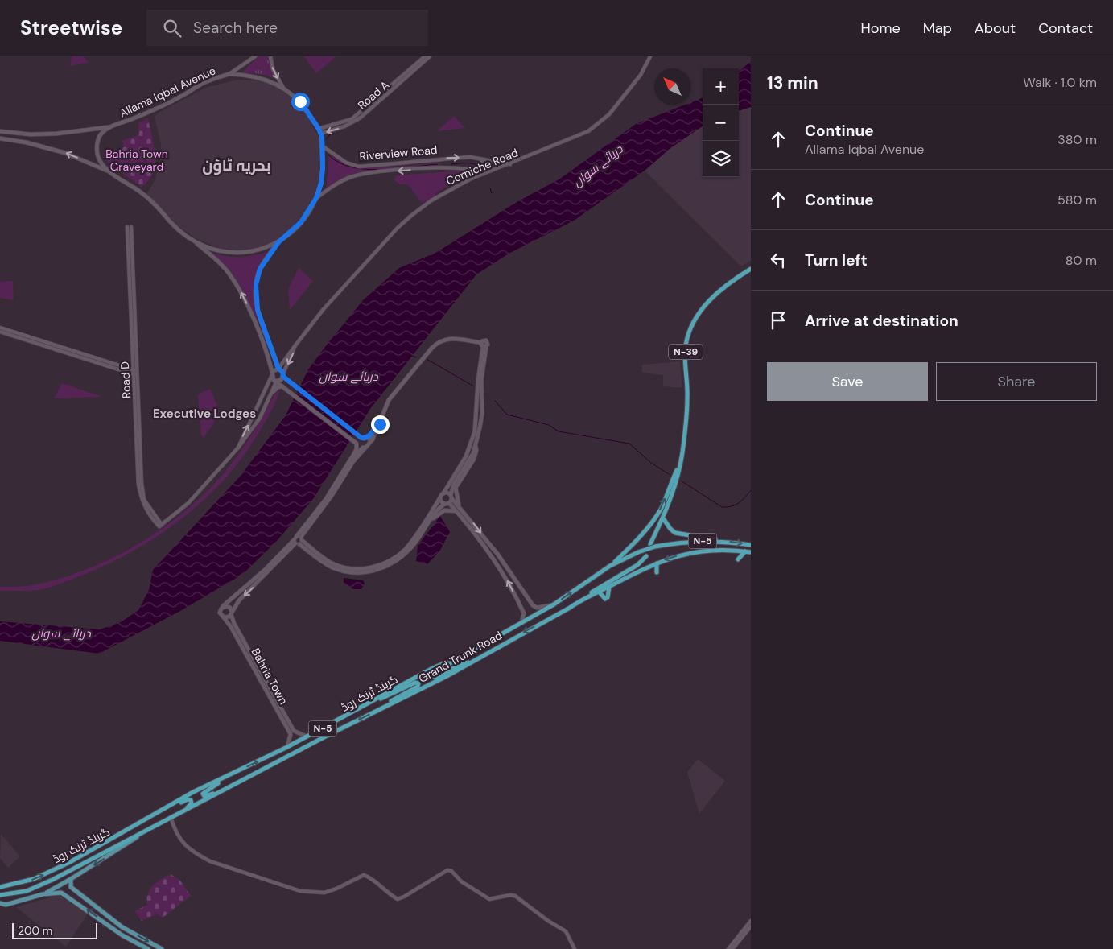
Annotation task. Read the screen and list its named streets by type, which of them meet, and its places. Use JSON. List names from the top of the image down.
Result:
{
  "streets": {
    "highway": [
      "N-39",
      "N-5",
      "Grand Trunk Road",
      "گرینڈ ٹرنک روڈ"
    ],
    "main road": ["Allama Iqbal Avenue", "Bahria Town"],
    "street": [
      "Road A",
      "Riverview Road",
      "Corniche Road",
      "Road D"
    ]
  },
  "crossings": [
    ["Allama Iqbal Avenue", "Road A"],
    ["Allama Iqbal Avenue", "Riverview Road"],
    ["Riverview Road", "Corniche Road"],
    ["N-39", "گرینڈ ٹرنک روڈ"],
    ["N-5", "گرینڈ ٹرنک روڈ"],
    ["Grand Trunk Road", "گرینڈ ٹرنک روڈ"],
    ["Bahria Town", "گرینڈ ٹرنک روڈ"]
  ],
  "one_way": ["Grand Trunk Road"],
  "districts": ["بحریہ ٹاؤن", "Executive Lodges"],
  "water": ["دریائے سواں"],
  "parks": ["Bahria Town Graveyard"],
  "scale_bar": "200 m",
  "north": "top left",
  "page": {
    "header": "Streetwise",
    "search": "Search here",
    "nav": [
      "Home",
      "Map",
      "About",
      "Contact"
    ],
    "heading": ["13 min", "Walk · 1.0 km"],
    "map_buttons": ["+", "−"],
    "list": [
      ["Continue", "Allama Iqbal Avenue", "380 m"],
      ["Continue", "580 m"],
      ["Turn left", "80 m"],
      "Arrive at destination"
    ],
    "buttons": ["Save", "Share"],
    "scale": "200 m"
  }
}
